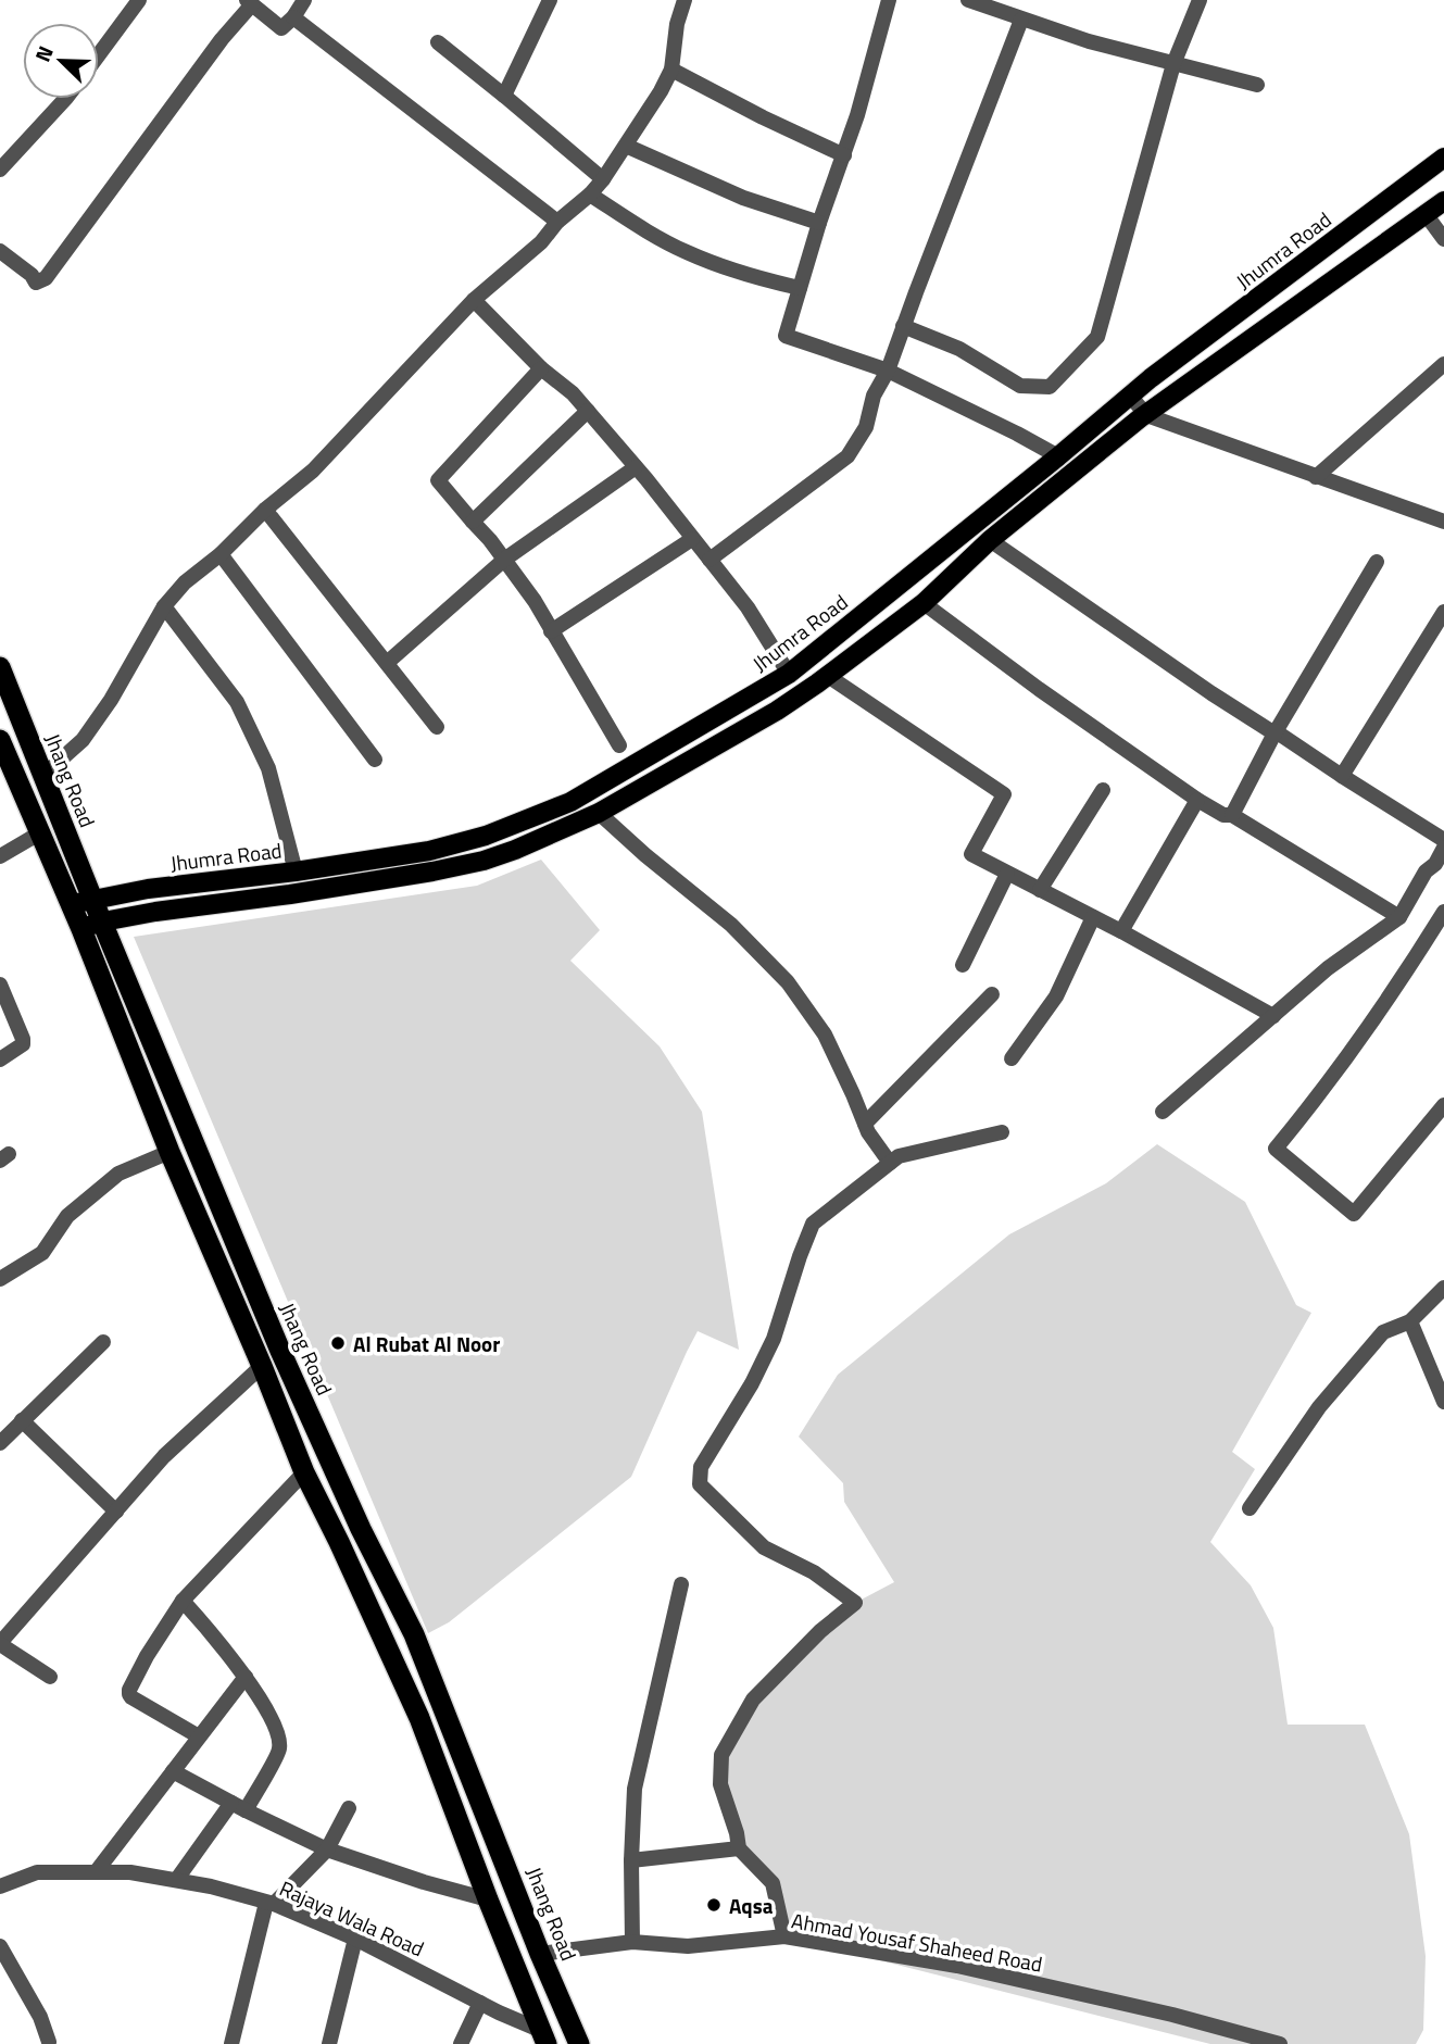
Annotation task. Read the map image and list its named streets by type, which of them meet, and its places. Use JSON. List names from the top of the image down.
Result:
{
  "streets": {
    "highway": ["Jhang Road"],
    "main road": ["Jhumra Road"],
    "street": ["Rajaya Wala Road", "Ahmad Yousaf Shaheed Road"]
  },
  "crossings": [
    ["Jhumra Road", "Jhang Road"],
    ["Jhang Road", "Ahmad Yousaf Shaheed Road"]
  ],
  "places": ["Al Rubat Al Noor", "Aqsa"],
  "north": "top left"
}
